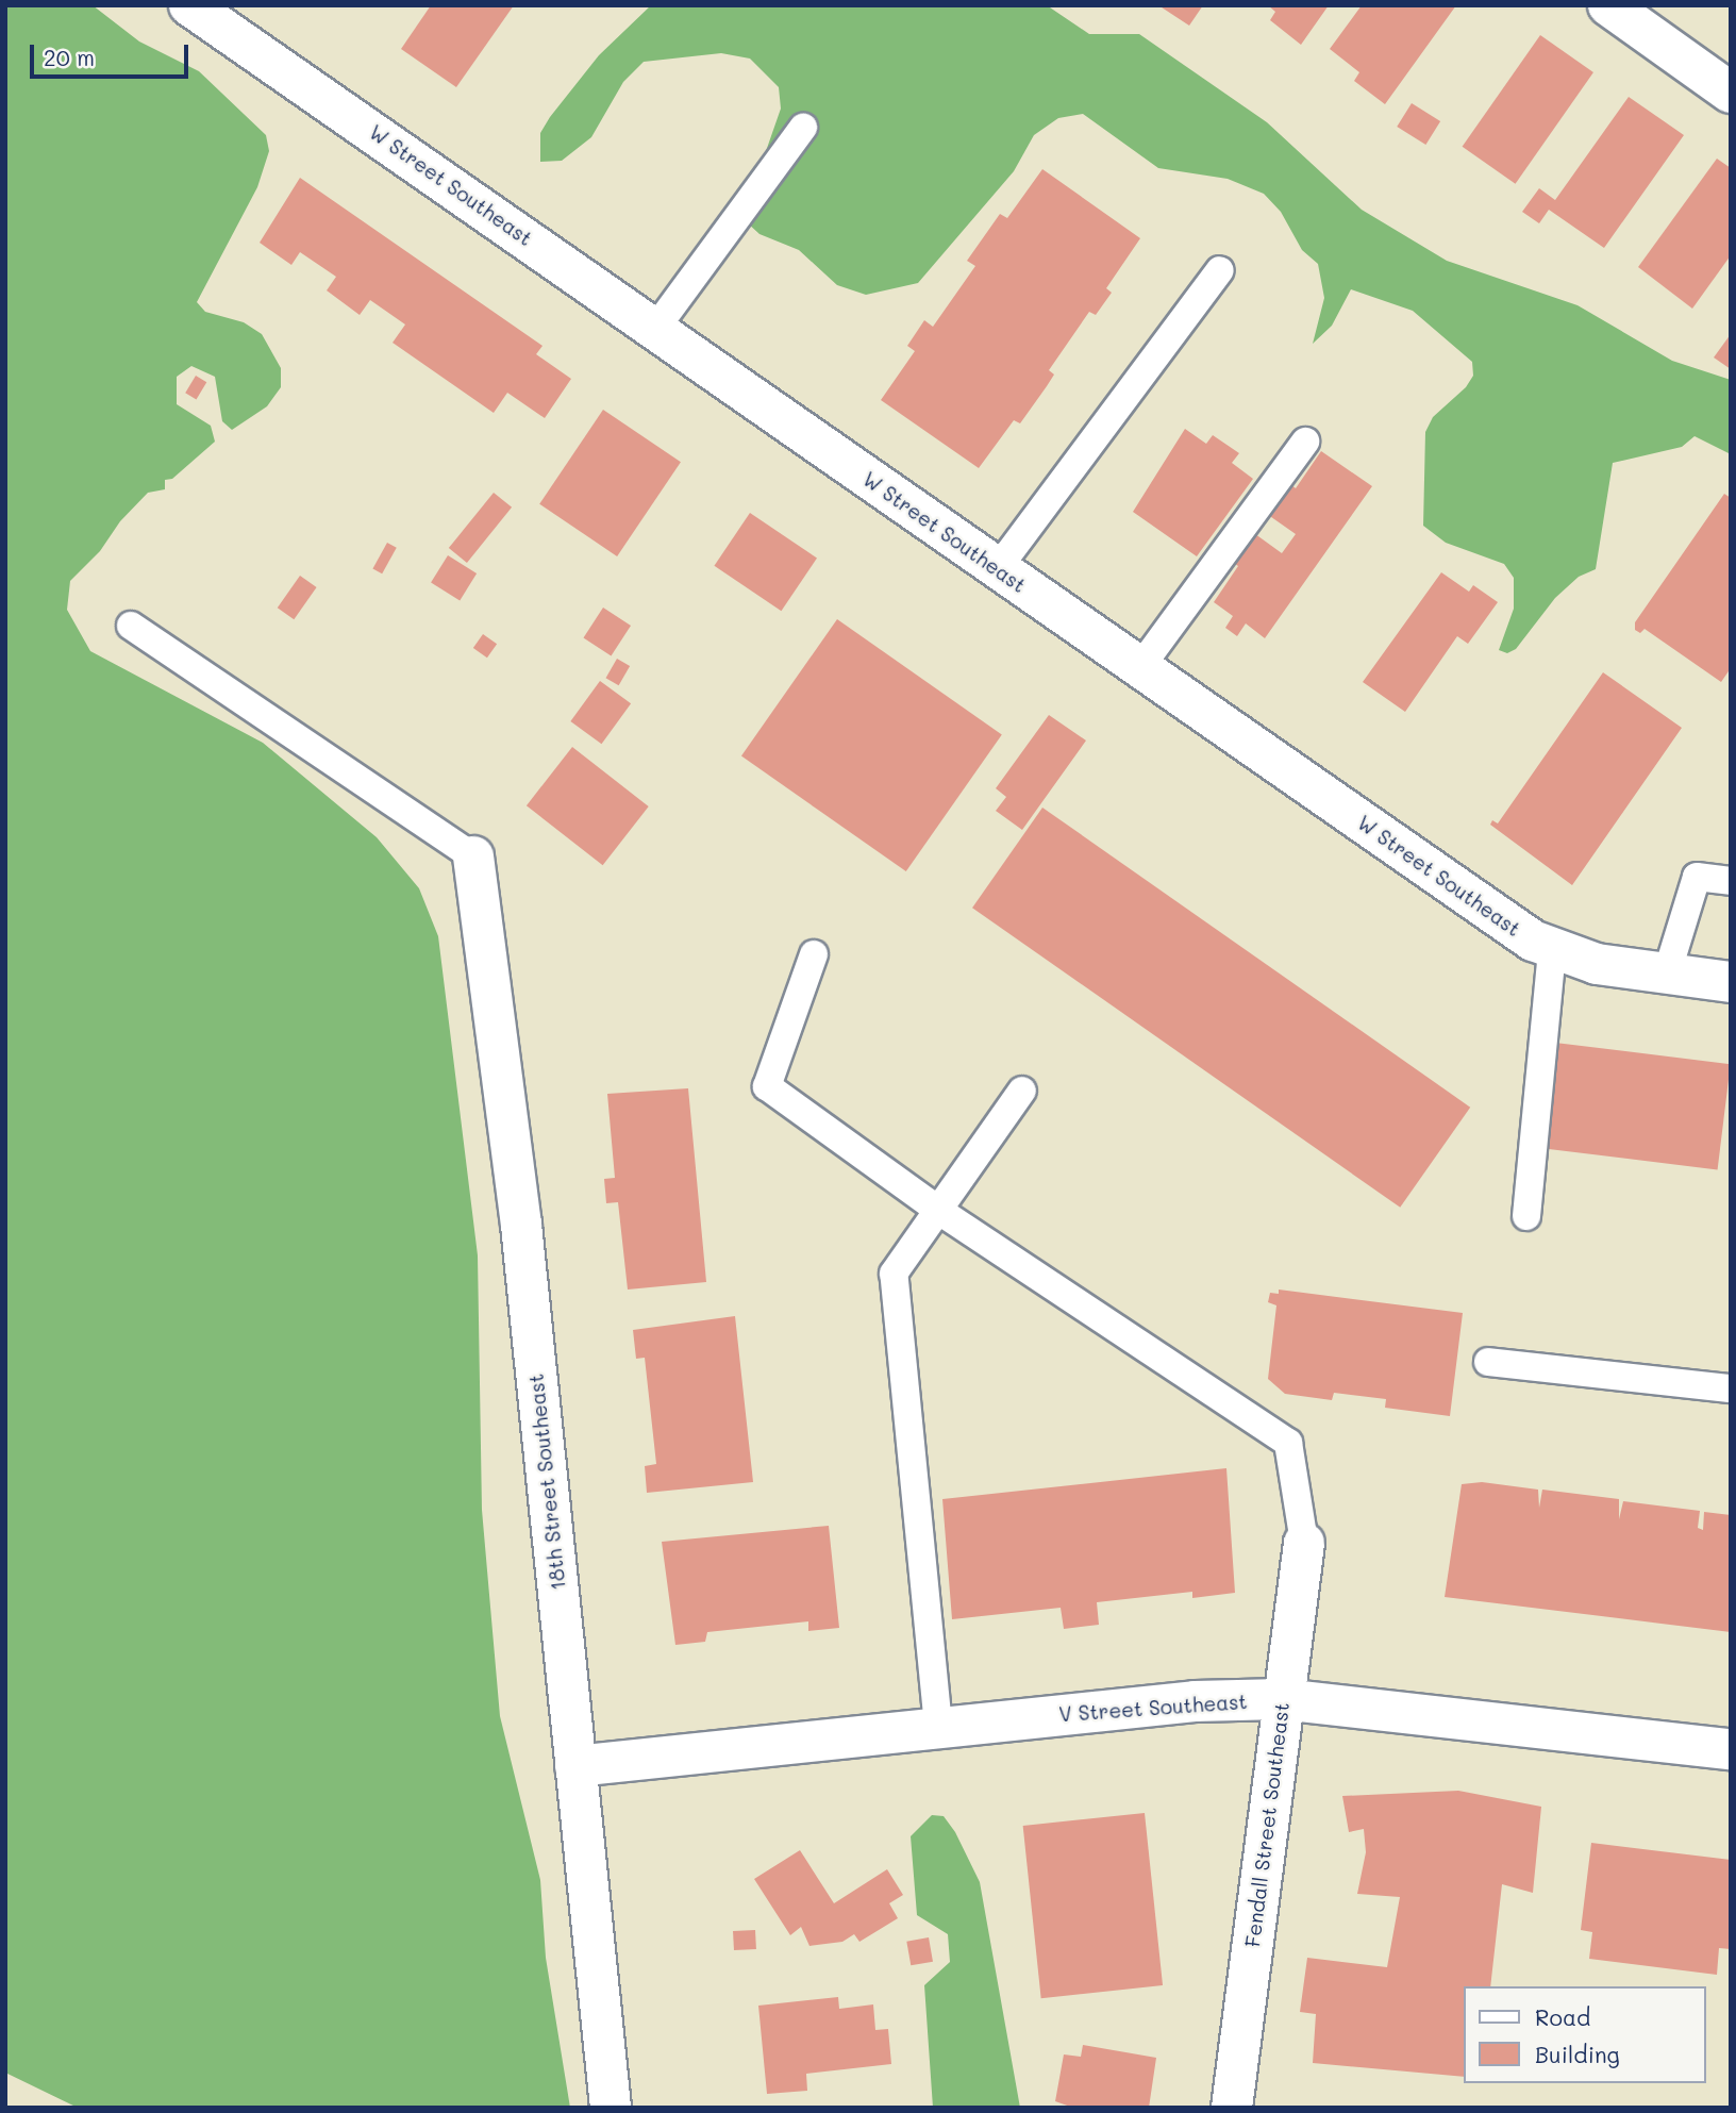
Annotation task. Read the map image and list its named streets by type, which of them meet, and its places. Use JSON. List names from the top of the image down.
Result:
{
  "streets": {
    "street": [
      "W Street Southeast",
      "18th Street Southeast",
      "V Street Southeast",
      "Fendall Street Southeast"
    ]
  },
  "crossings": [
    ["18th Street Southeast", "V Street Southeast"],
    ["V Street Southeast", "Fendall Street Southeast"]
  ],
  "legend": ["Road", "Building"],
  "scale_bar": "20 m"
}
